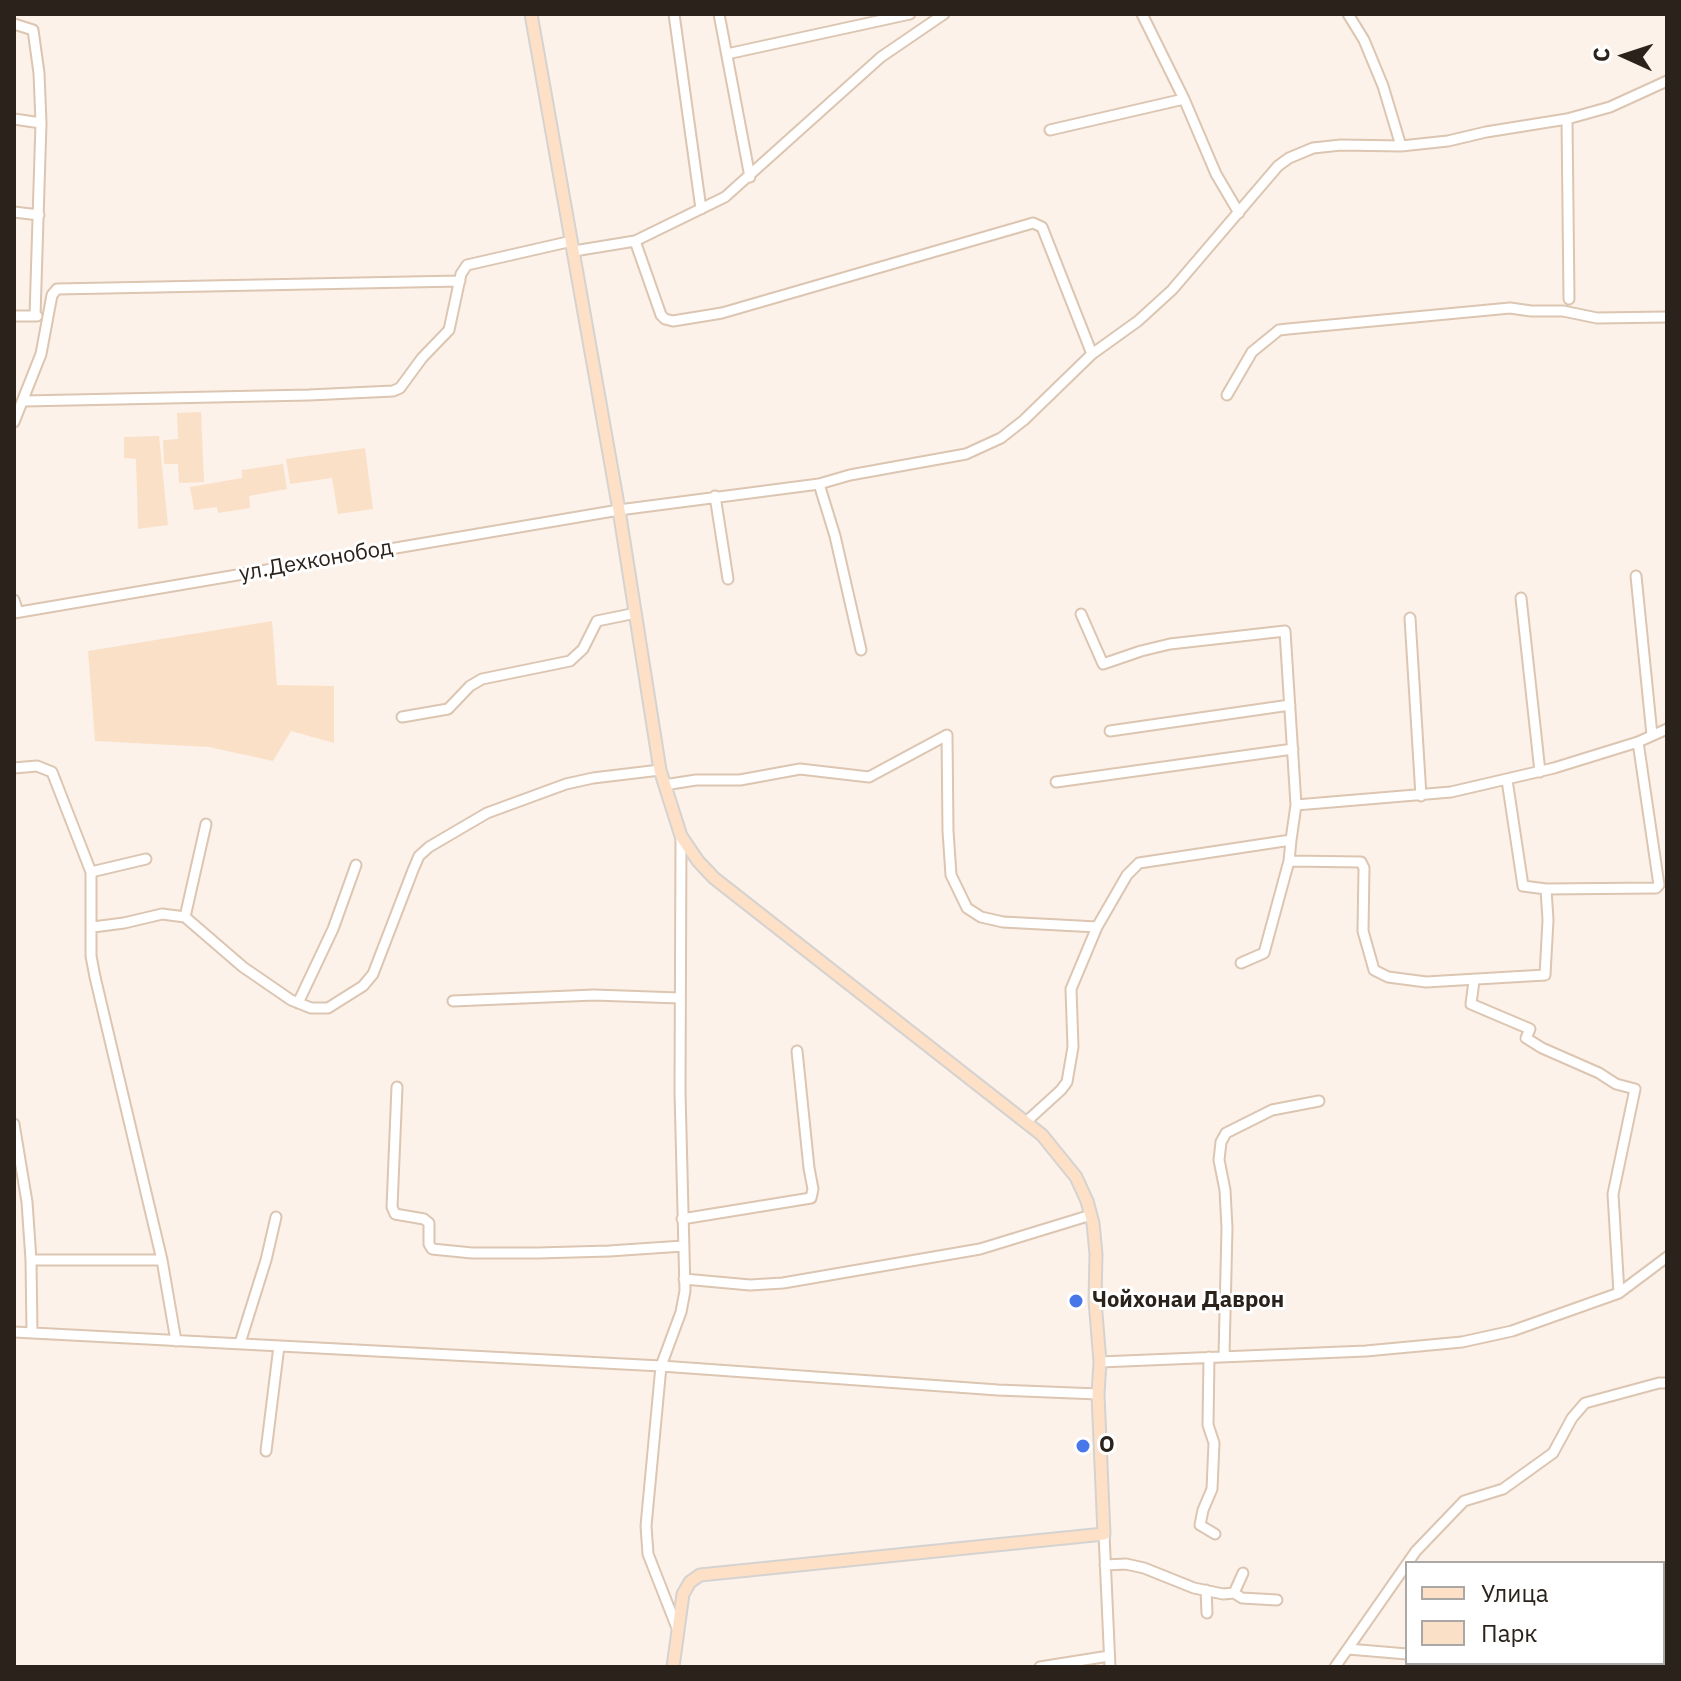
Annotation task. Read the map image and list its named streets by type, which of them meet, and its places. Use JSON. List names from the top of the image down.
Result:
{
  "streets": {
    "street": ["ул.Дехконобод"]
  },
  "places": ["Чойхонаи Даврон", "O"],
  "legend": ["Улица", "Парк"],
  "north": "left"
}
